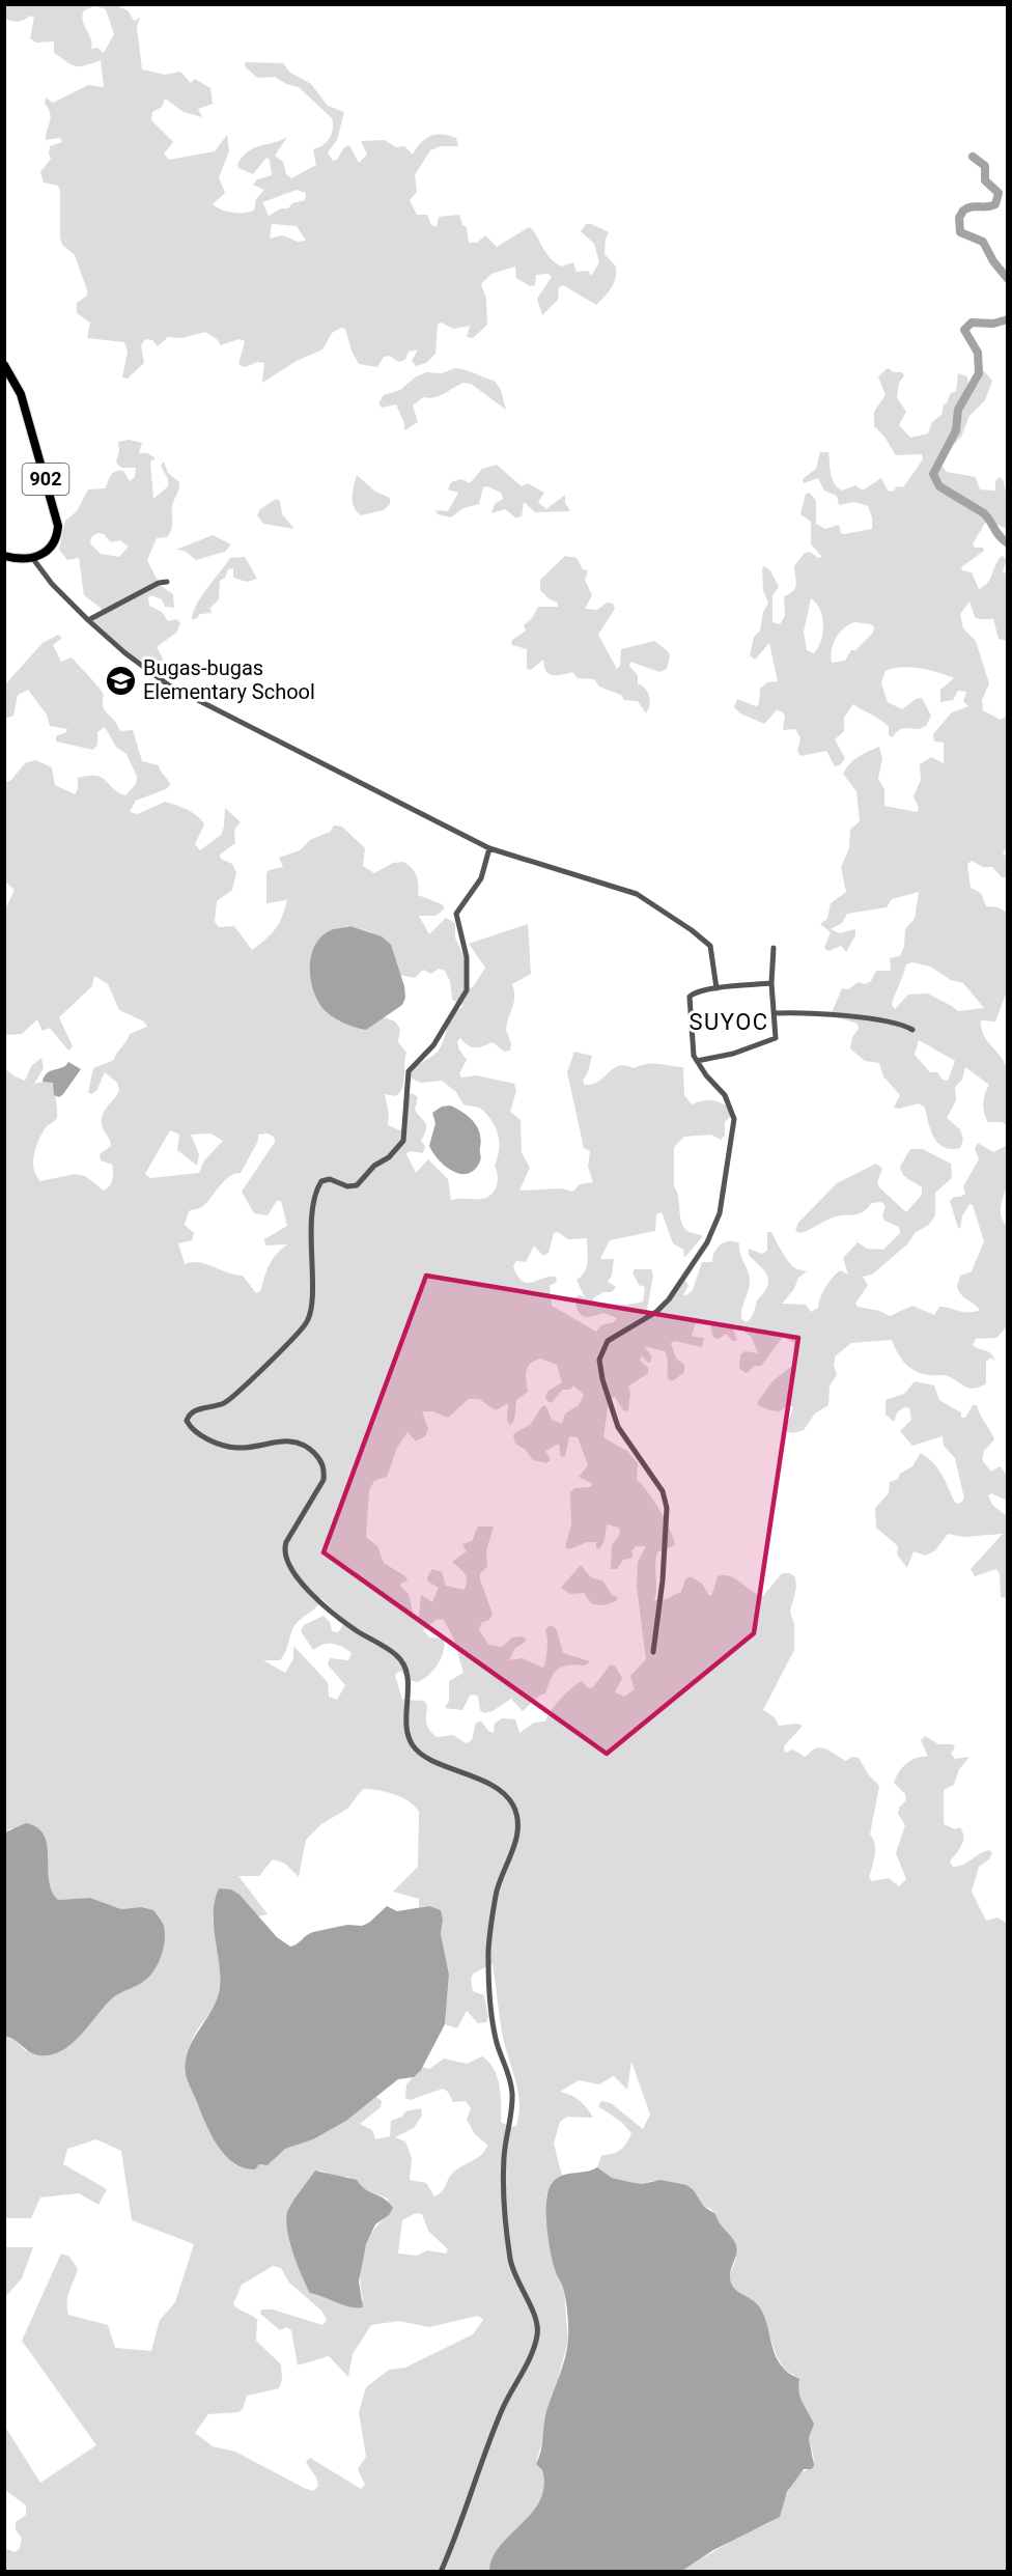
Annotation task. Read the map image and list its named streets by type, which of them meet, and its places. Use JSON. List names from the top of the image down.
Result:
{
  "streets": {
    "highway": ["902"]
  },
  "districts": ["SUYOC"],
  "places": {
    "school or university": ["Bugas-bugas Elementary School"]
  }
}
